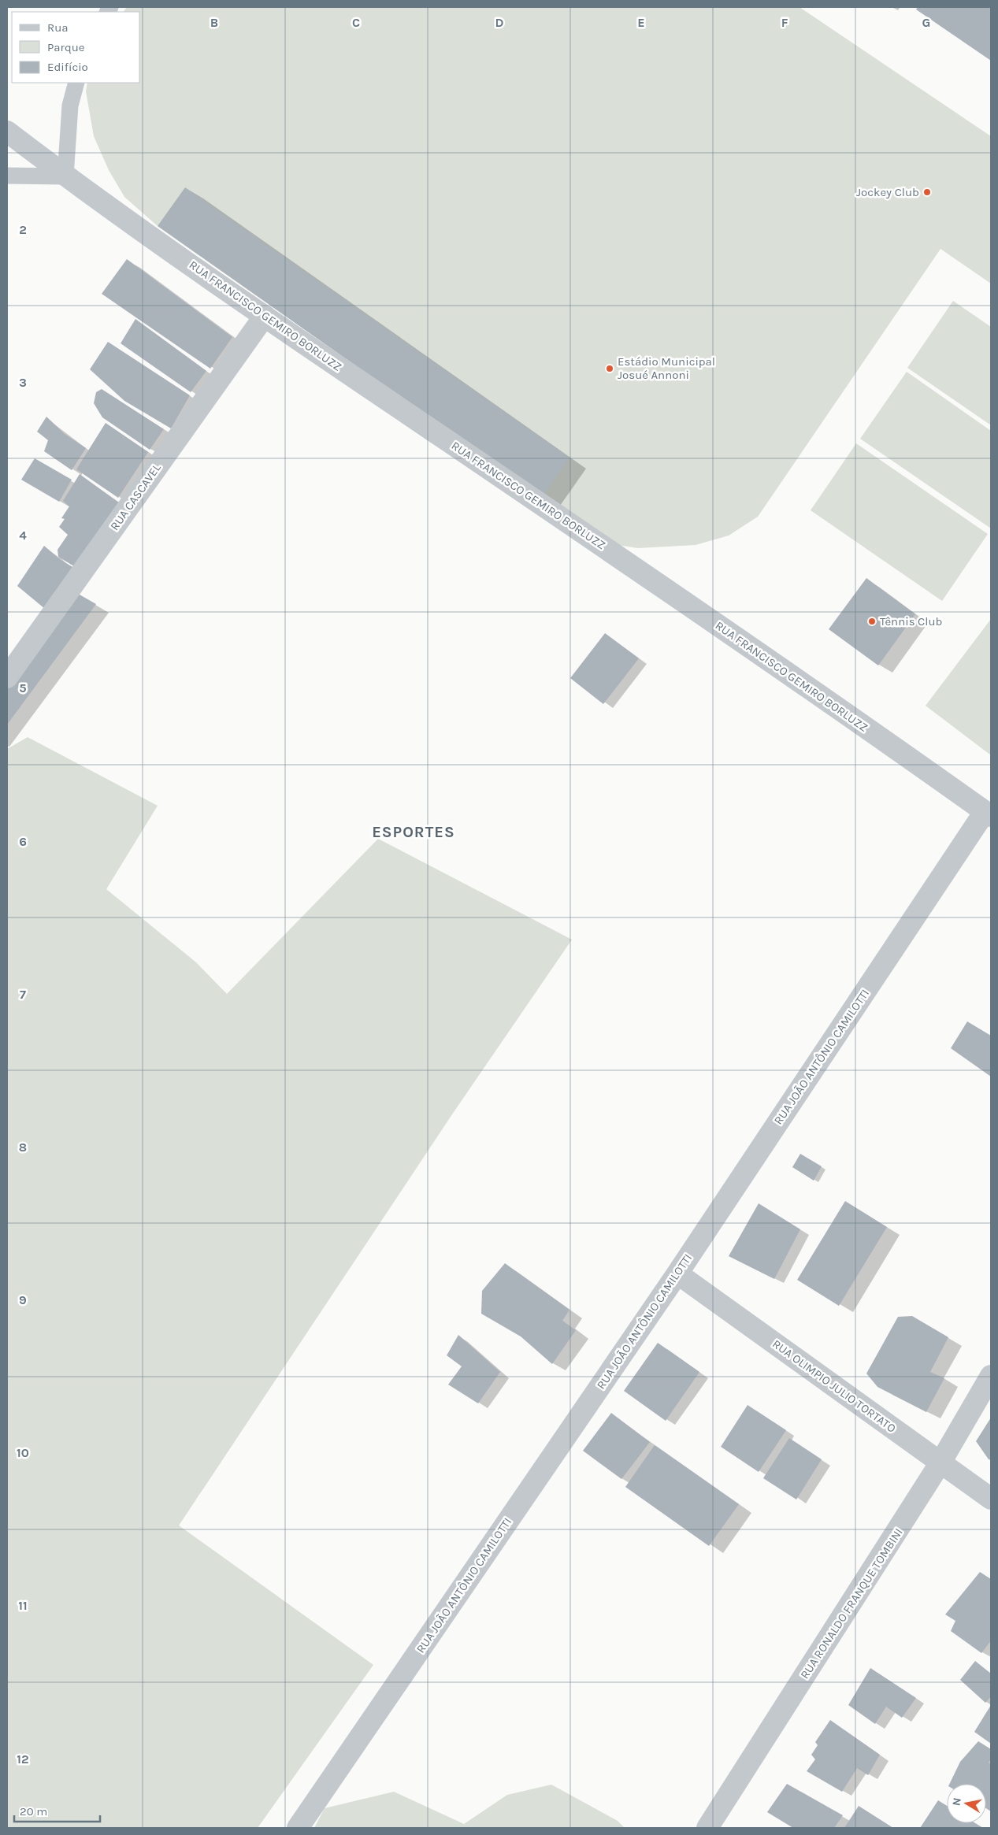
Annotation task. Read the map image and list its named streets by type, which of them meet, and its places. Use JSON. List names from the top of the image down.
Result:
{
  "streets": {
    "street": [
      "RUA FRANCISCO GEMIRO BORLUZZ",
      "RUA CASCAVEL",
      "RUA JOÃO ANTÔNIO CAMILOTTI",
      "RUA OLIMPIO JULIO TORTATO",
      "RUA RONALDO FRANQUE TOMBINI"
    ]
  },
  "crossings": [
    ["RUA FRANCISCO GEMIRO BORLUZZ", "RUA CASCAVEL"],
    ["RUA FRANCISCO GEMIRO BORLUZZ", "RUA JOÃO ANTÔNIO CAMILOTTI"],
    ["RUA JOÃO ANTÔNIO CAMILOTTI", "RUA OLIMPIO JULIO TORTATO"],
    ["RUA OLIMPIO JULIO TORTATO", "RUA RONALDO FRANQUE TOMBINI"]
  ],
  "districts": ["ESPORTES"],
  "places": ["Jockey Club", "Estádio Municipal Josué Annoni", "Tênnis Club"],
  "legend": ["Rua", "Parque", "Edifício"],
  "scale_bar": "20 m",
  "north": "left",
  "grid": {
    "columns": [
      "B",
      "C",
      "D",
      "E",
      "F",
      "G"
    ],
    "rows": [
      "2",
      "3",
      "4",
      "5",
      "6",
      "7",
      "8",
      "9",
      "10",
      "11",
      "12"
    ]
  }
}
